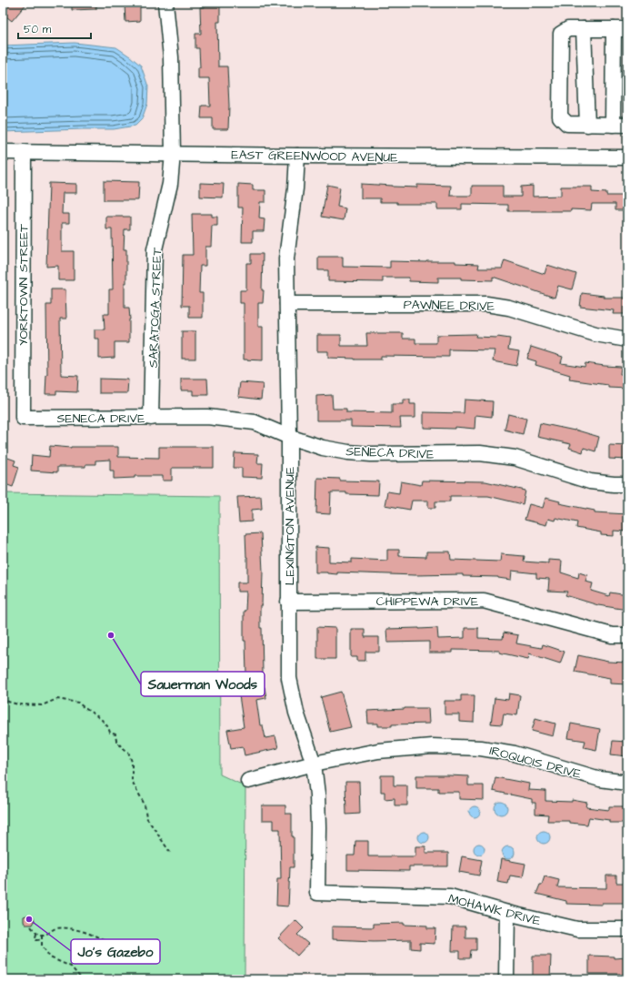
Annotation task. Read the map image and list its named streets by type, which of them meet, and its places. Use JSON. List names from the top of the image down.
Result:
{
  "streets": {
    "street": [
      "EAST GREENWOOD AVENUE",
      "YORKTOWN STREET",
      "PAWNEE DRIVE",
      "SARATOGA STREET",
      "SENECA DRIVE",
      "LEXINGTON AVENUE",
      "CHIPPEWA DRIVE",
      "IROQUOIS DRIVE",
      "MOHAWK DRIVE"
    ]
  },
  "crossings": [
    ["EAST GREENWOOD AVENUE", "YORKTOWN STREET"],
    ["EAST GREENWOOD AVENUE", "SARATOGA STREET"],
    ["EAST GREENWOOD AVENUE", "LEXINGTON AVENUE"],
    ["YORKTOWN STREET", "SENECA DRIVE"],
    ["PAWNEE DRIVE", "LEXINGTON AVENUE"],
    ["SARATOGA STREET", "SENECA DRIVE"],
    ["SENECA DRIVE", "LEXINGTON AVENUE"],
    ["LEXINGTON AVENUE", "CHIPPEWA DRIVE"],
    ["LEXINGTON AVENUE", "IROQUOIS DRIVE"],
    ["LEXINGTON AVENUE", "MOHAWK DRIVE"]
  ],
  "places": ["Sauerman Woods", "Jo's Gazebo"],
  "scale_bar": "50 m"
}
